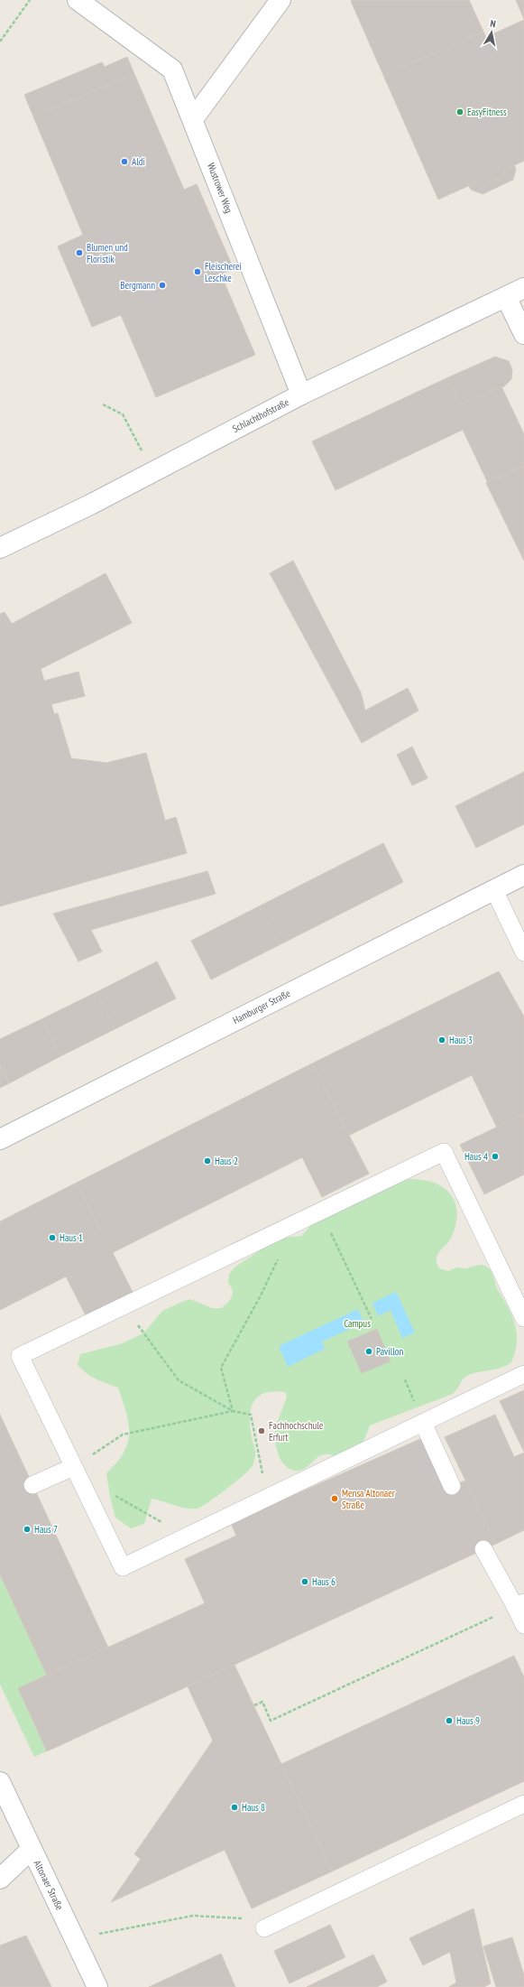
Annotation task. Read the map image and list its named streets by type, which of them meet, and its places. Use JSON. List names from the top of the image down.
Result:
{
  "streets": {
    "street": [
      "Wustrower Weg",
      "Schlachthofstraße",
      "Hamburger Straße",
      "Altonaer Straße"
    ]
  },
  "crossings": [
    ["Wustrower Weg", "Schlachthofstraße"]
  ],
  "parks": ["Campus"],
  "places": [
    "EasyFitness",
    "Aldi",
    "Blumen und Floristik",
    "Fleischerei Leschke",
    "Bergmann",
    "Haus 3",
    "Haus 4",
    "Haus 2",
    "Haus 1",
    "Pavillon",
    "Fachhochschule Erfurt",
    "Mensa Altonaer Straße",
    "Haus 7",
    "Haus 6",
    "Haus 9",
    "Haus 8"
  ],
  "north": "top"
}
